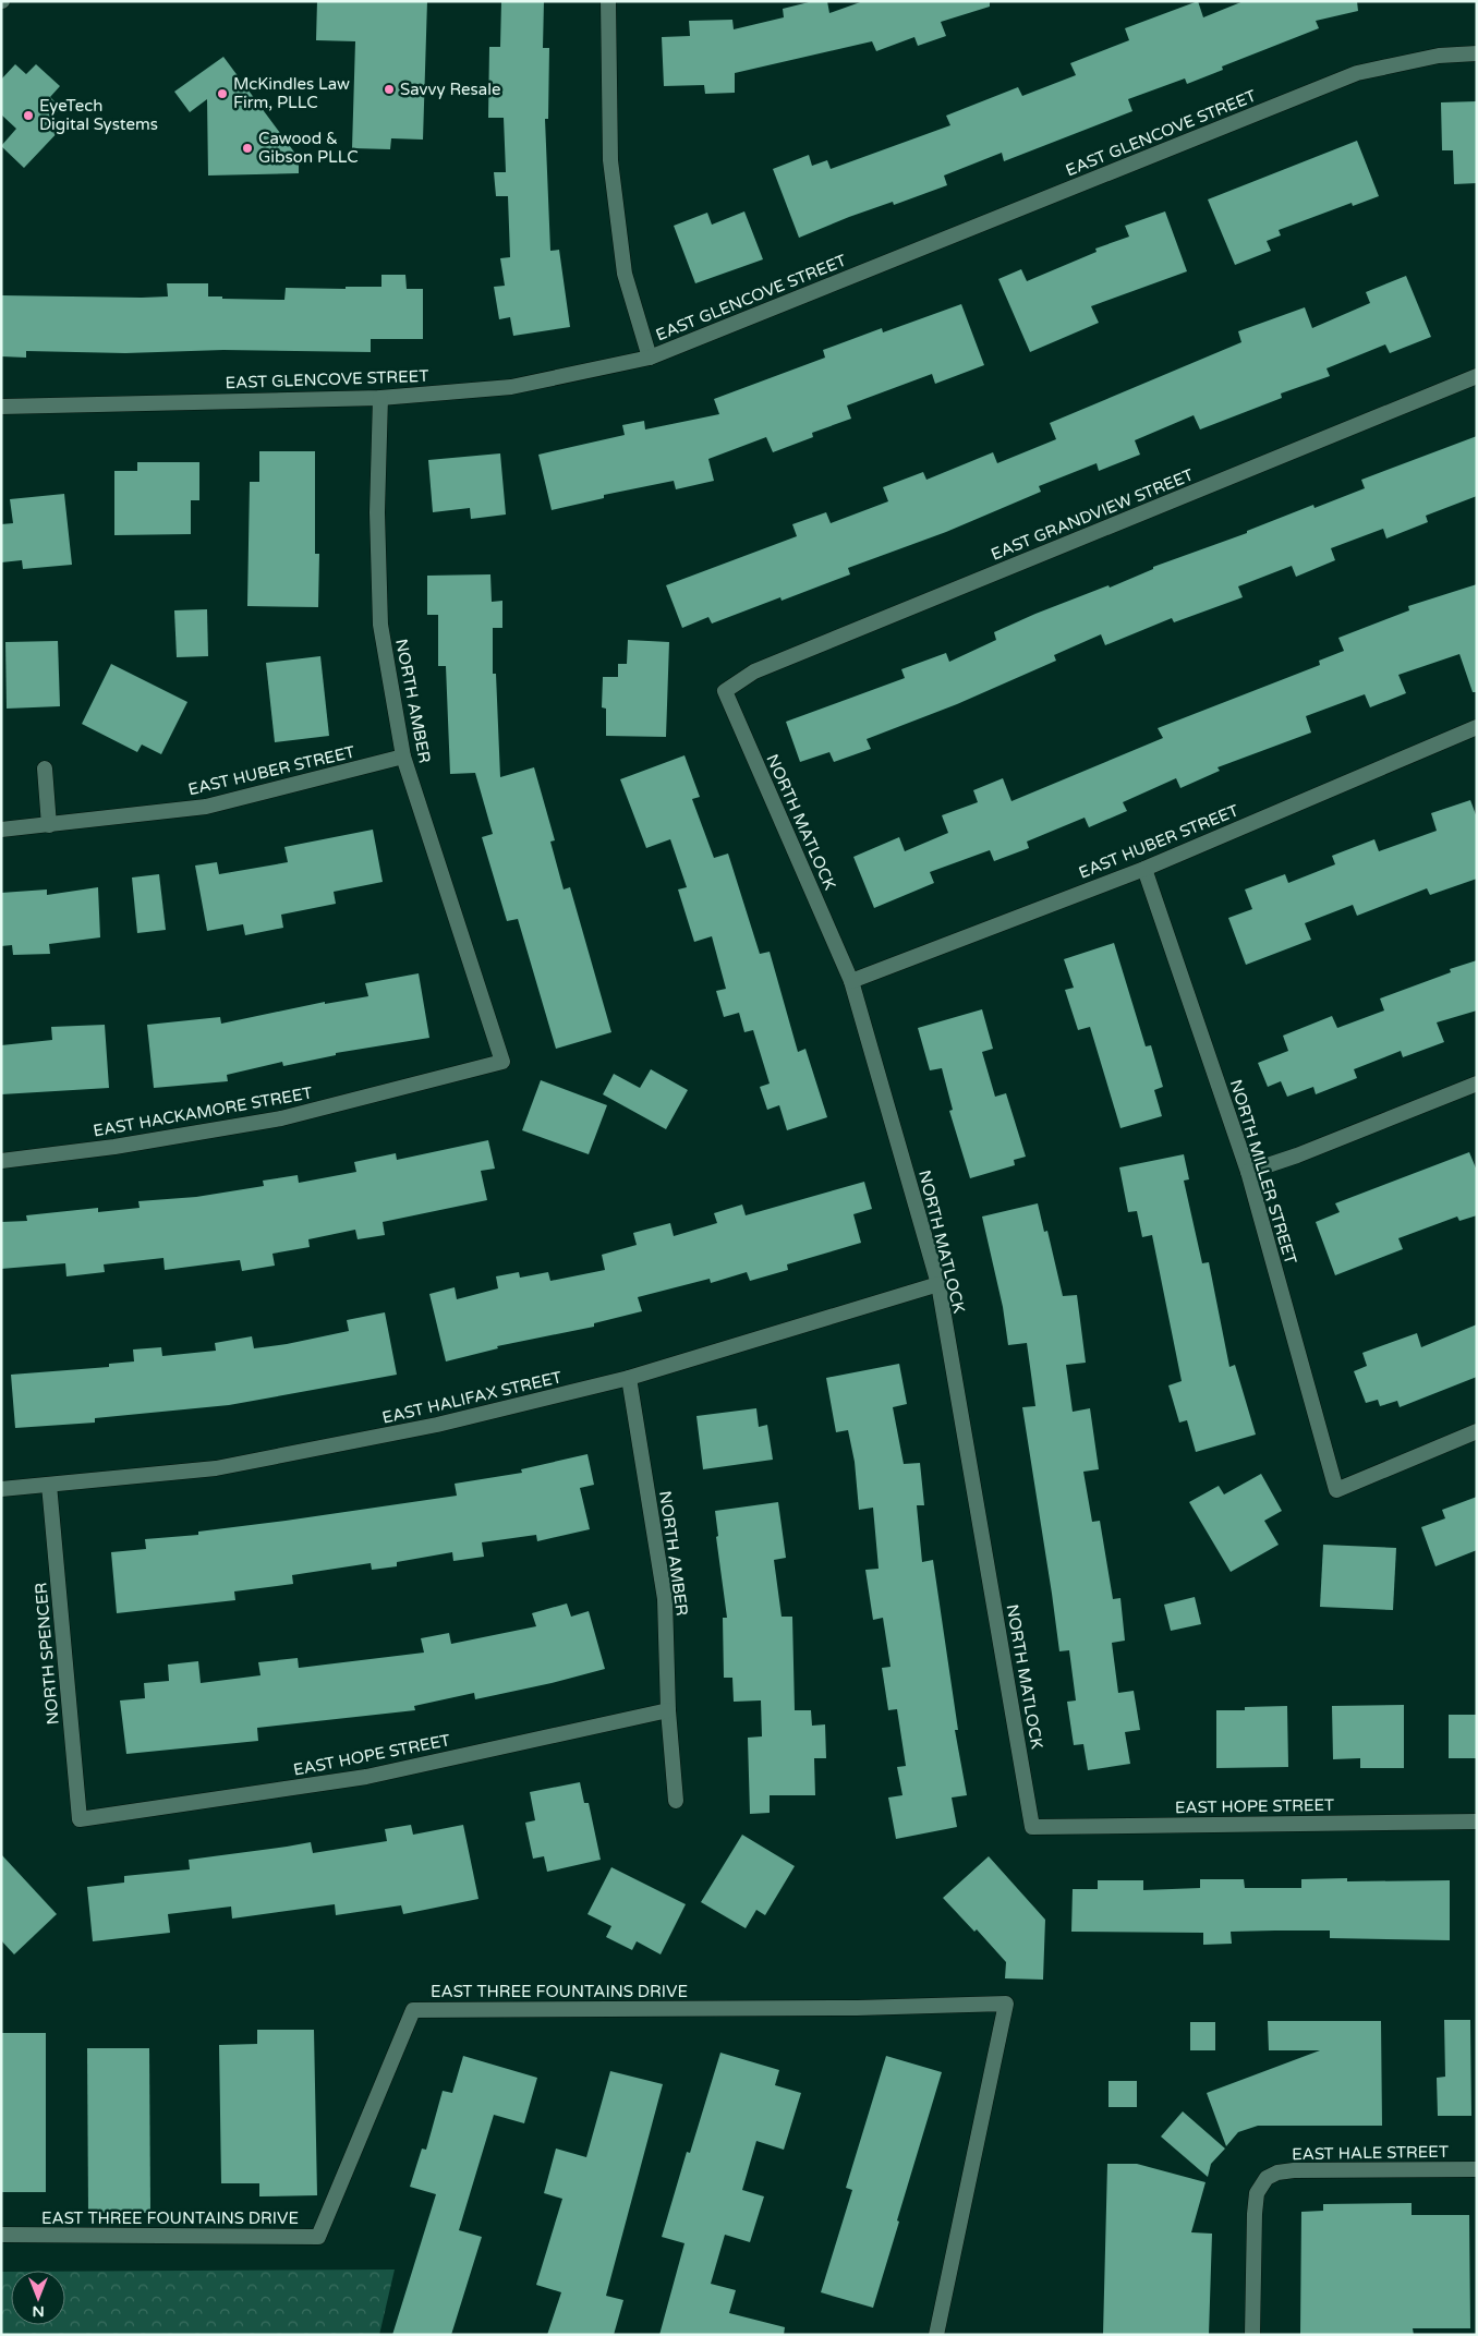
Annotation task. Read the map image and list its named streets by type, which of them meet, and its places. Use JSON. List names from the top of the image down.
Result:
{
  "streets": {
    "street": [
      "EAST GLENCOVE STREET",
      "EAST GRANDVIEW STREET",
      "NORTH AMBER",
      "EAST HUBER STREET",
      "NORTH MATLOCK",
      "EAST HACKAMORE STREET",
      "NORTH MILLER STREET",
      "EAST HALIFAX STREET",
      "NORTH SPENCER",
      "EAST HOPE STREET",
      "EAST THREE FOUNTAINS DRIVE",
      "EAST HALE STREET"
    ]
  },
  "crossings": [
    ["EAST GLENCOVE STREET", "NORTH AMBER"],
    ["EAST GRANDVIEW STREET", "NORTH MATLOCK"],
    ["NORTH AMBER", "EAST HUBER STREET"],
    ["NORTH AMBER", "EAST HACKAMORE STREET"],
    ["NORTH AMBER", "EAST HALIFAX STREET"],
    ["NORTH AMBER", "EAST HOPE STREET"],
    ["EAST HUBER STREET", "NORTH MATLOCK"],
    ["EAST HUBER STREET", "NORTH MILLER STREET"],
    ["NORTH MATLOCK", "EAST HALIFAX STREET"],
    ["NORTH MATLOCK", "EAST HOPE STREET"],
    ["EAST HALIFAX STREET", "NORTH SPENCER"],
    ["NORTH SPENCER", "EAST HOPE STREET"]
  ],
  "places": [
    "Savvy Resale",
    "McKindles Law Firm, PLLC",
    "EyeTech Digital Systems",
    "Cawood & Gibson PLLC"
  ],
  "north": "bottom"
}
